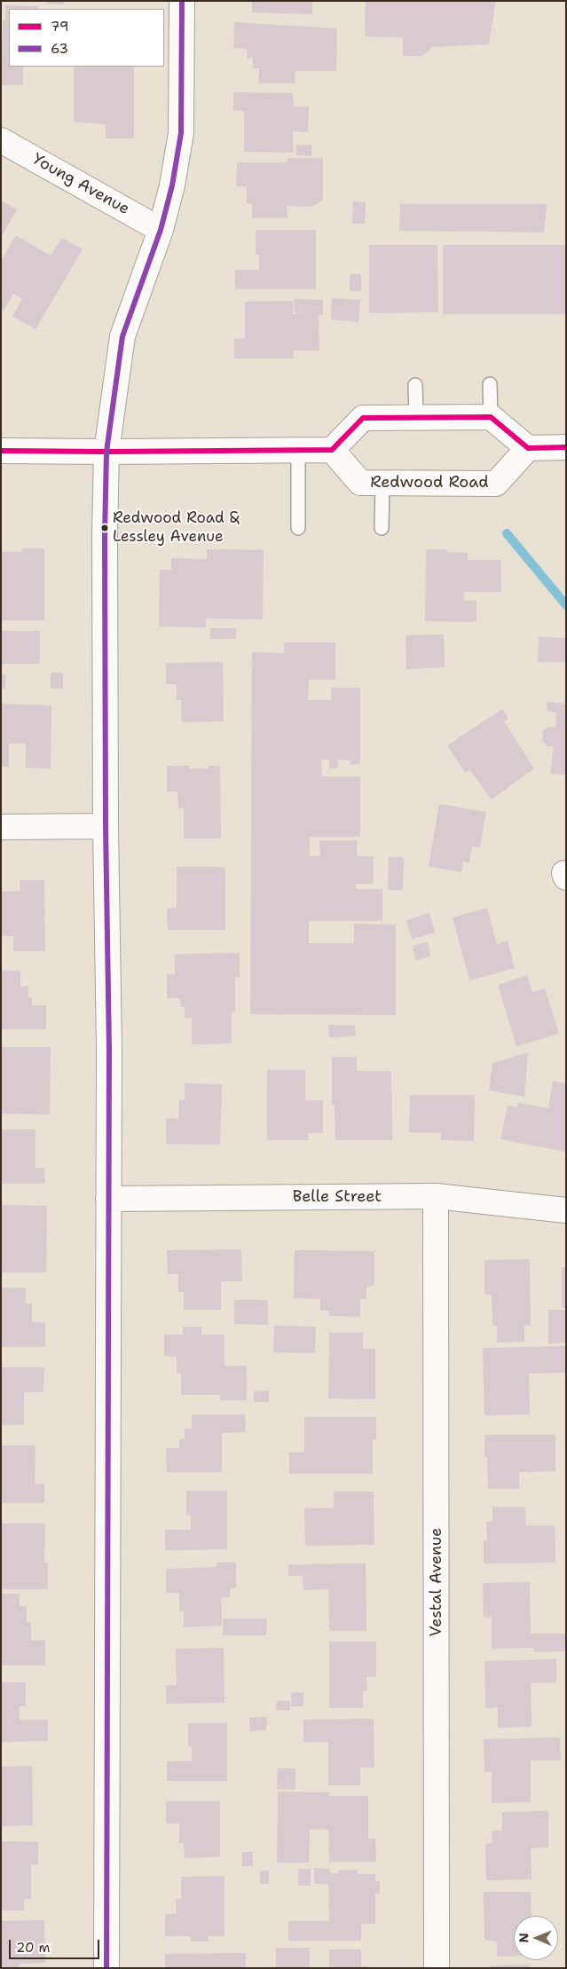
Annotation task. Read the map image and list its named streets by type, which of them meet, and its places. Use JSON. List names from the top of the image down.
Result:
{
  "streets": {
    "street": [
      "Young Avenue",
      "Redwood Road",
      "Belle Street",
      "Vestal Avenue"
    ]
  },
  "crossings": [
    ["Belle Street", "Vestal Avenue"]
  ],
  "places": ["Redwood Road & Lessley Avenue"],
  "lines": ["transit line 63", "transit line 79"],
  "legend": ["79", "63"],
  "scale_bar": "20 m",
  "north": "left"
}
